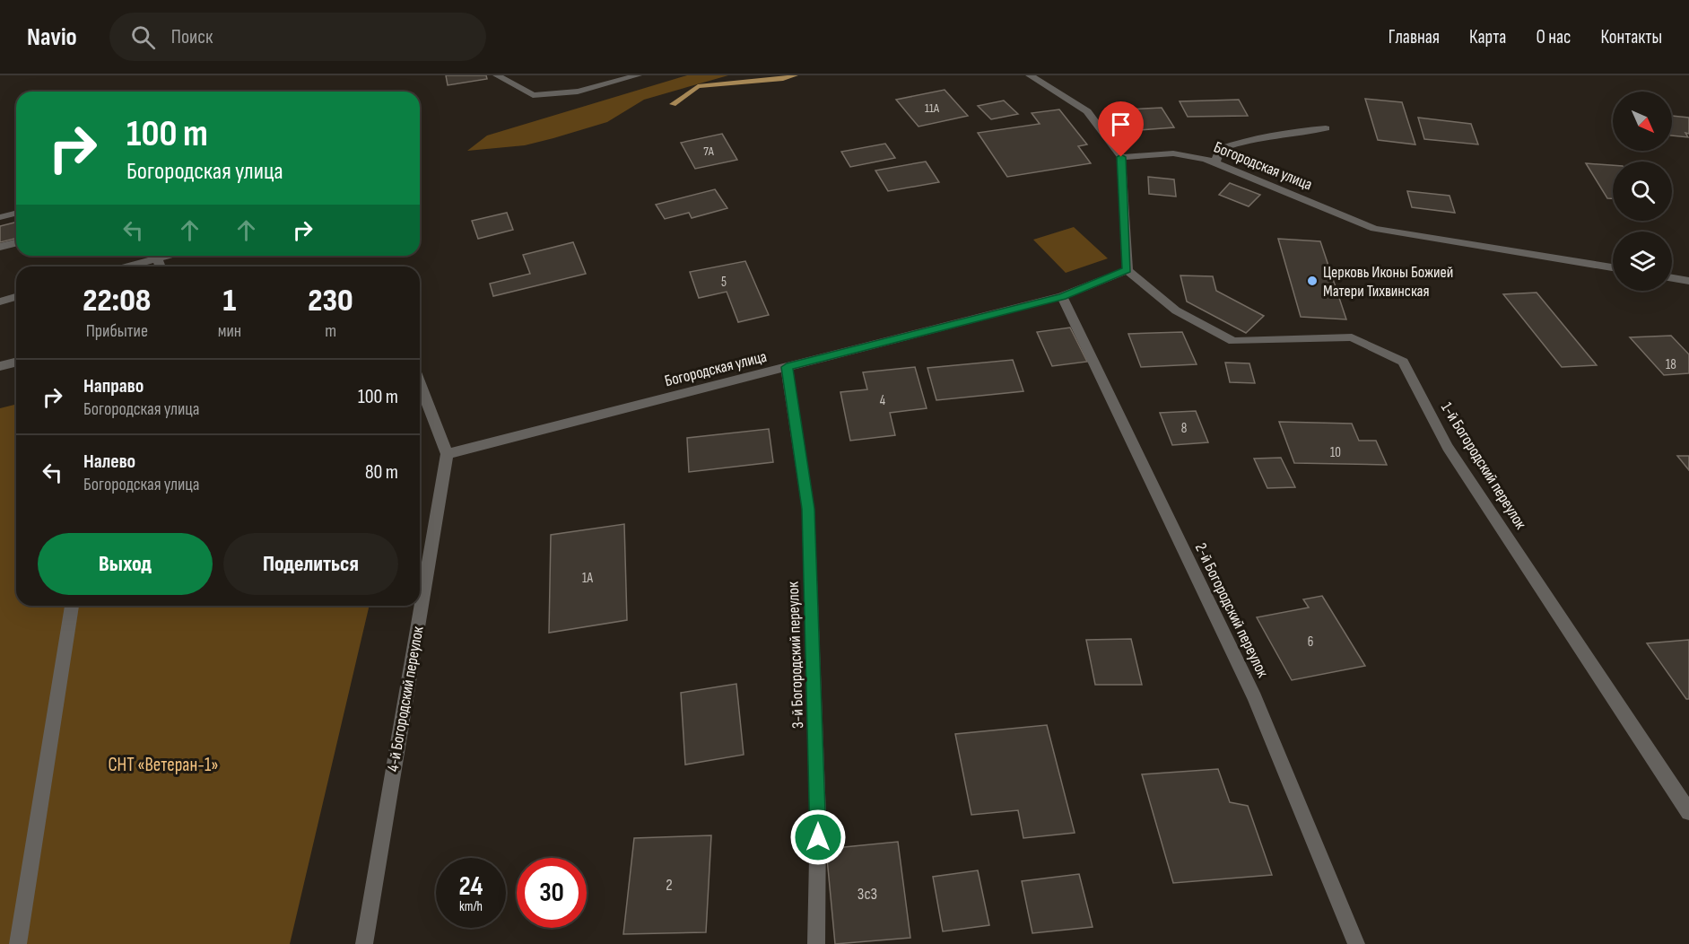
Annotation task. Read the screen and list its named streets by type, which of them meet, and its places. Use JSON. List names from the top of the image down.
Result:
{
  "streets": {
    "street": [
      "Богородская улица",
      "1-й Богородский переулок",
      "2-й Богородский переулок",
      "3-й Богородский переулок",
      "4-й Богородский переулок"
    ]
  },
  "crossings": [
    ["Богородская улица", "1-й Богородский переулок"],
    ["Богородская улица", "2-й Богородский переулок"],
    ["Богородская улица", "3-й Богородский переулок"],
    ["Богородская улица", "4-й Богородский переулок"]
  ],
  "parks": ["СНТ «Ветеран-1»"],
  "places": ["Церковь Иконы Божией Матери Тихвинская"],
  "house_numbers": [
    "11А",
    "7А",
    "5",
    "18",
    "4",
    "8",
    "10",
    "1А",
    "6",
    "2",
    "3с3"
  ],
  "north": "bottom right",
  "page": {
    "header": "Navio",
    "search": "Поиск",
    "nav": [
      "Главная",
      "Карта",
      "О нас",
      "Контакты"
    ],
    "turn": ["100 m", "Богородская улица"],
    "eta": [
      "22:08",
      "Прибытие",
      "1",
      "мин",
      "230",
      "m"
    ],
    "list": [
      {
        "name": "Направо",
        "note": "Богородская улица",
        "value": "100 m"
      },
      {
        "name": "Налево",
        "note": "Богородская улица",
        "value": "80 m"
      }
    ],
    "buttons": ["Выход", "Поделиться"],
    "speed": "24 km/h",
    "limit": "30"
  }
}
